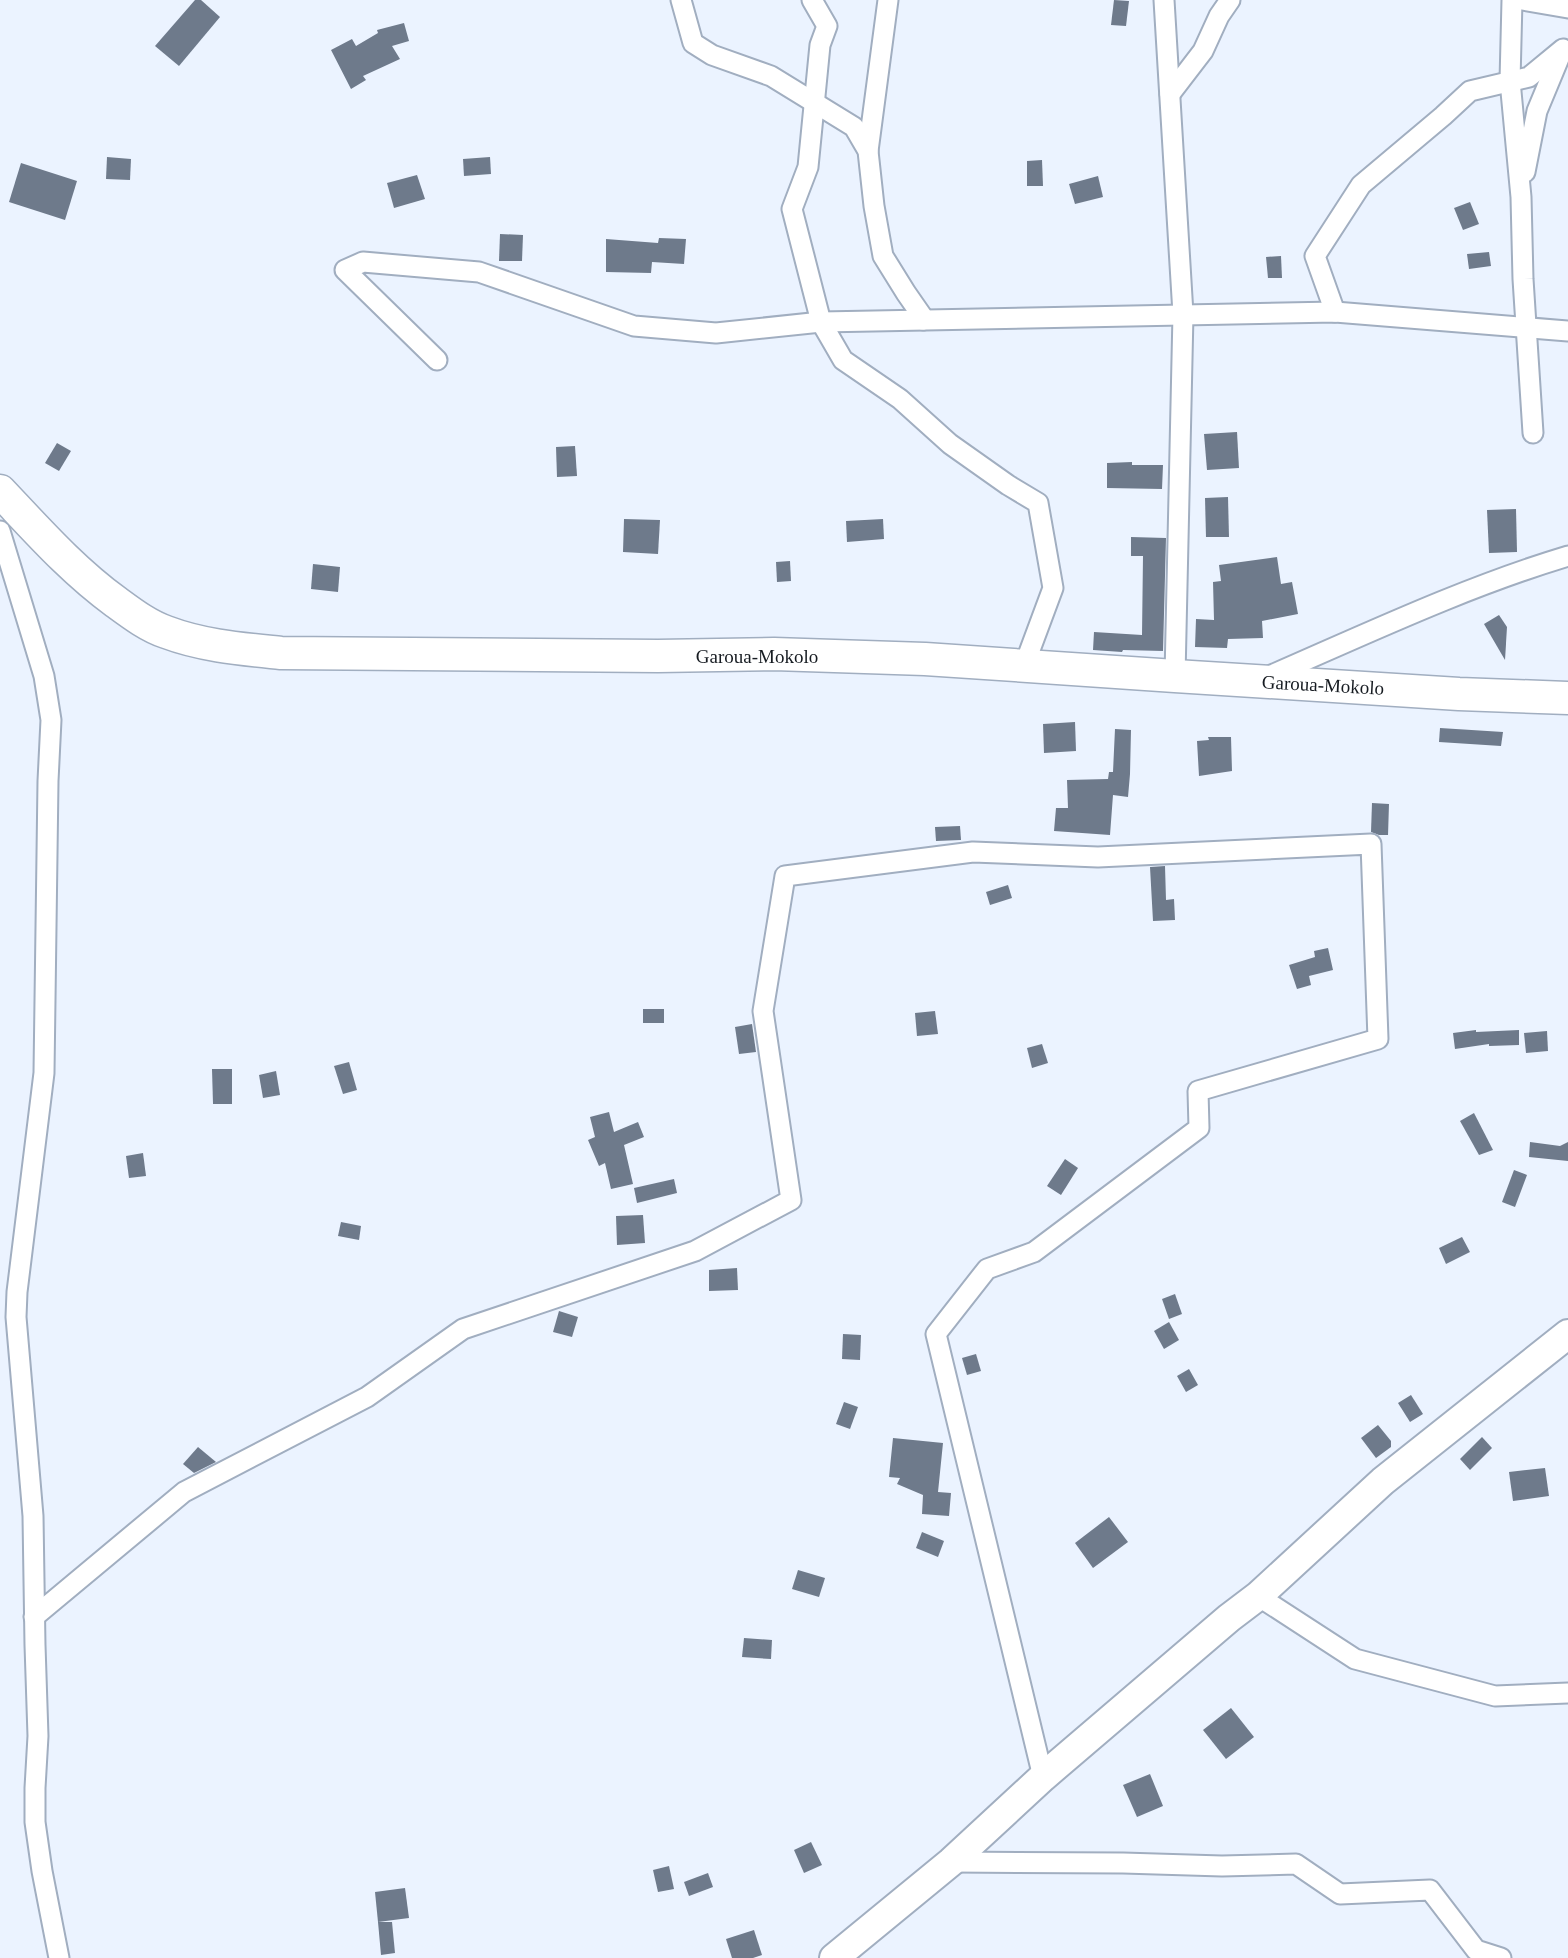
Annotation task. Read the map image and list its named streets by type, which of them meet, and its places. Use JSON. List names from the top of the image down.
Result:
{
  "streets": {
    "main road": ["Garoua-Mokolo"]
  }
}
